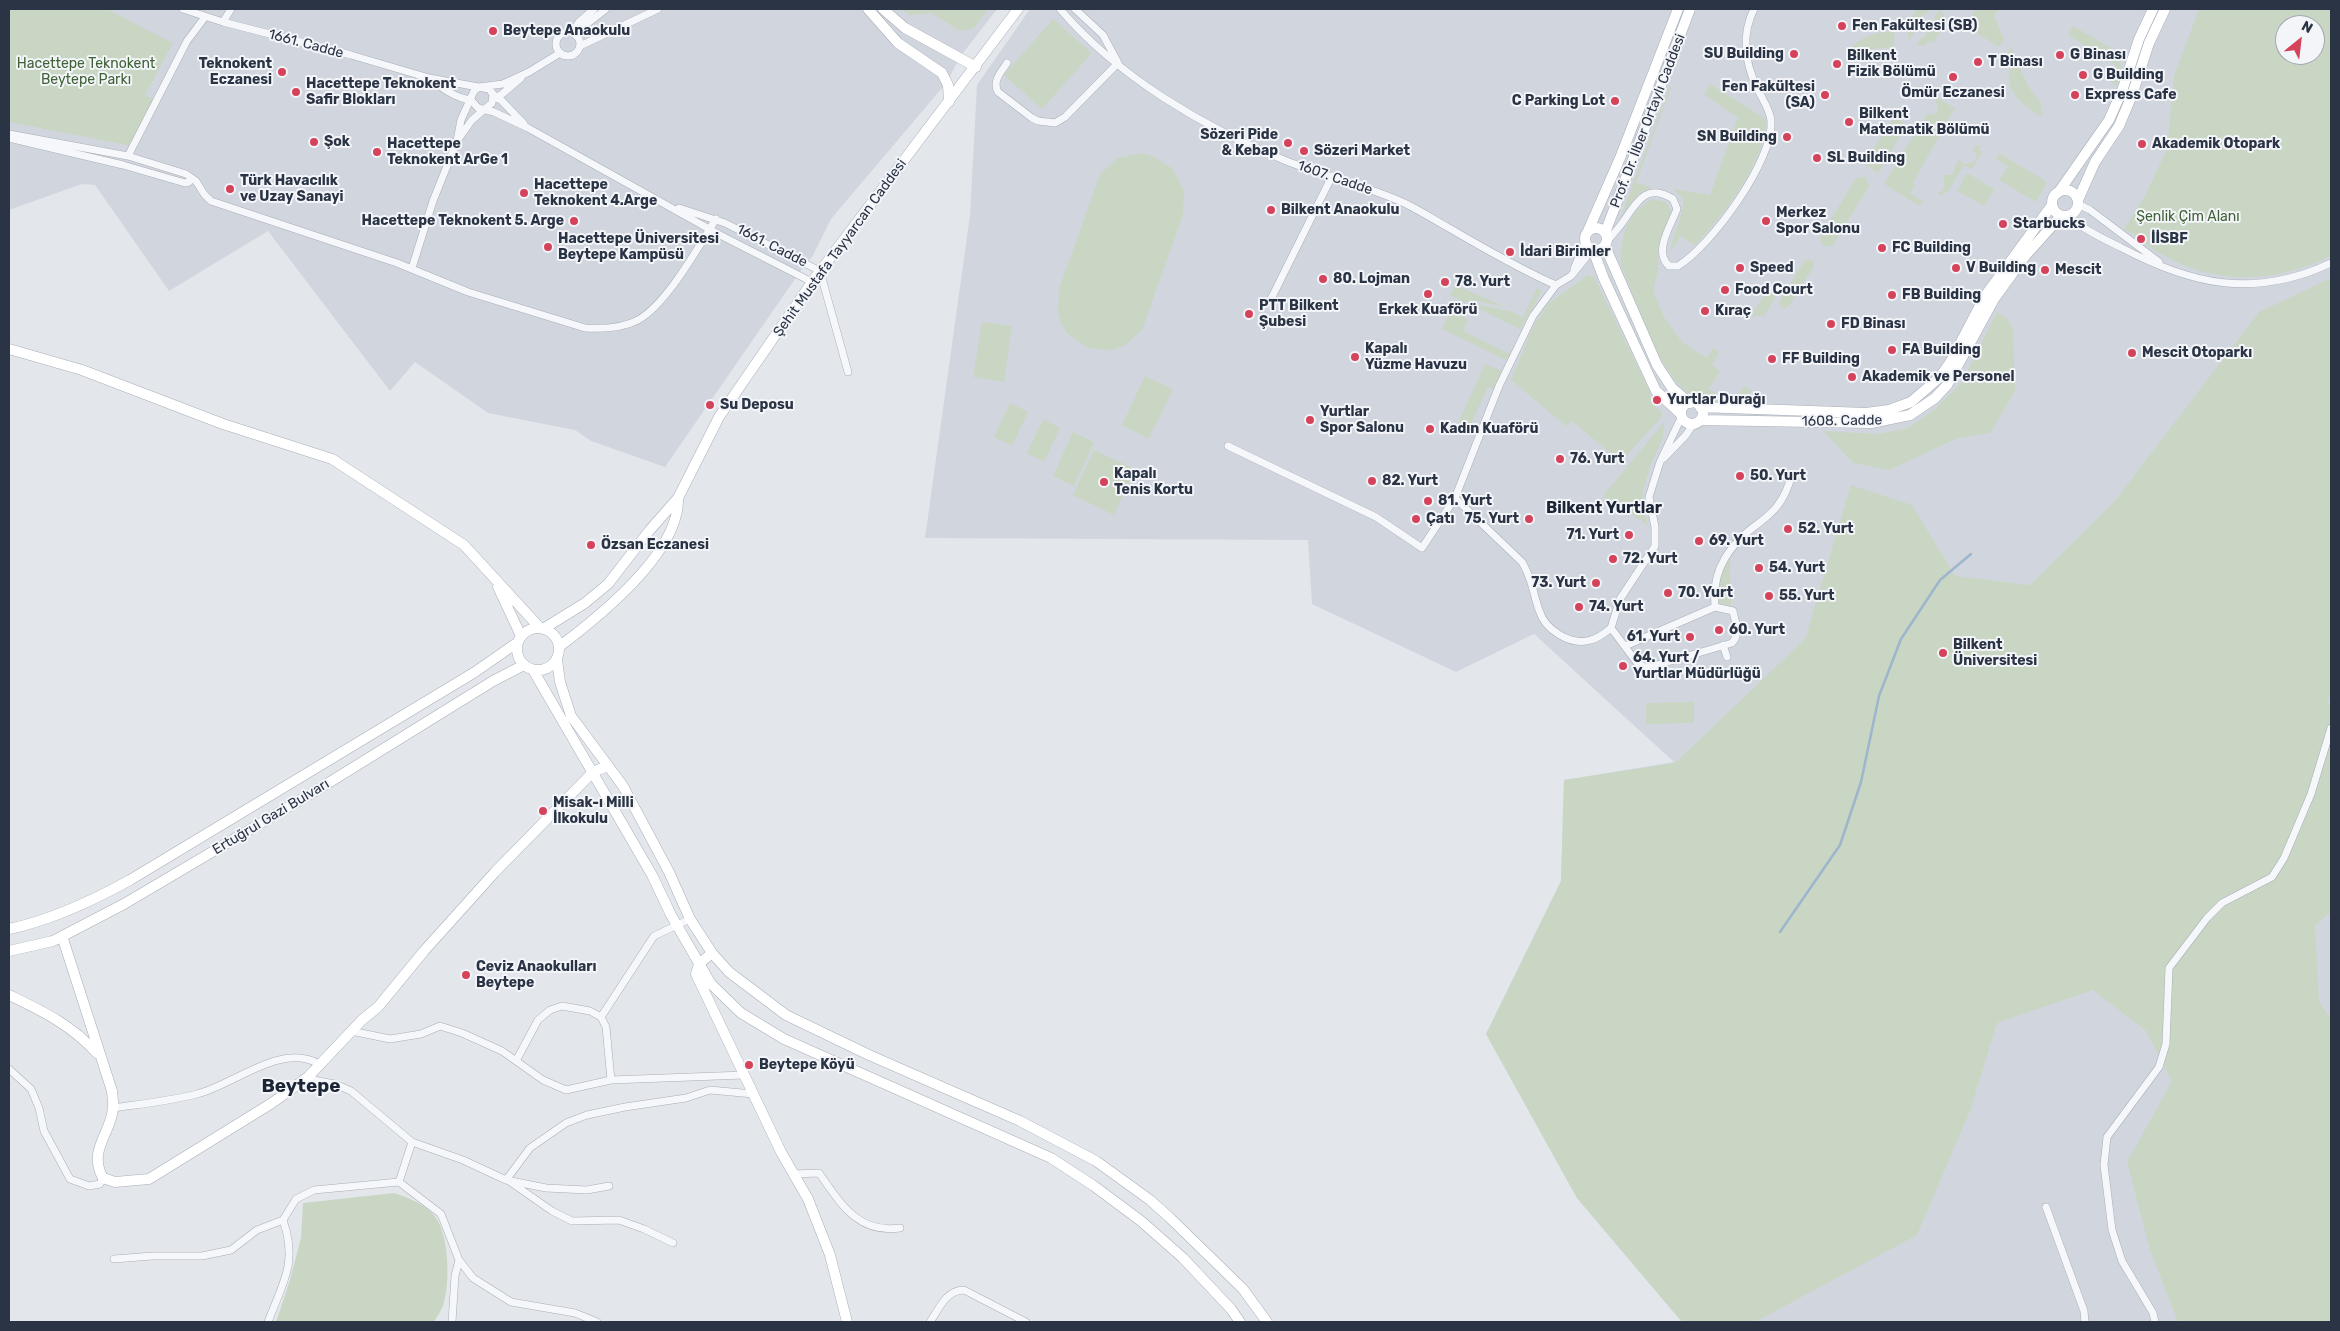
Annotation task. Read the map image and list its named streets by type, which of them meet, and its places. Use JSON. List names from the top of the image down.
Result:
{
  "streets": {
    "street": [
      "1661. Cadde",
      "Prof. Dr. İlber Ortaylı Caddesi",
      "1607. Cadde",
      "Şehit Mustafa Tayyarcan Caddesi",
      "1608. Cadde",
      "Ertuğrul Gazi Bulvarı"
    ]
  },
  "crossings": [
    ["1661. Cadde", "Şehit Mustafa Tayyarcan Caddesi"],
    ["Şehit Mustafa Tayyarcan Caddesi", "Ertuğrul Gazi Bulvarı"]
  ],
  "districts": ["Bilkent Yurtlar", "Beytepe"],
  "parks": ["Hacettepe Teknokent Beytepe Parkı", "Şenlik Çim Alanı"],
  "places": [
    "Fen Fakültesi (SB)",
    "Beytepe Anaokulu",
    "SU Building",
    "G Binası",
    "T Binası",
    "Bilkent Fizik Bölümü",
    "Teknokent Eczanesi",
    "G Building",
    "Ömür Eczanesi",
    "Hacettepe Teknokent Safir Blokları",
    "Fen Fakültesi (SA)",
    "Express Cafe",
    "C Parking Lot",
    "Bilkent Matematik Bölümü",
    "SN Building",
    "Şok",
    "Sözeri Pide & Kebap",
    "Akademik Otopark",
    "Sözeri Market",
    "Hacettepe Teknokent ArGe 1",
    "SL Building",
    "Türk Havacılık ve Uzay Sanayi",
    "Hacettepe Teknokent 4.Arge",
    "Bilkent Anaokulu",
    "Hacettepe Teknokent 5. Arge",
    "Merkez Spor Salonu",
    "Starbucks",
    "İİSBF",
    "Hacettepe Üniversitesi Beytepe Kampüsü",
    "FC Building",
    "İdari Birimler",
    "Speed",
    "V Building",
    "Mescit",
    "80. Lojman",
    "78. Yurt",
    "Food Court",
    "Erkek Kuaförü",
    "FB Building",
    "Kıraç",
    "PTT Bilkent Şubesi",
    "FD Binası",
    "FA Building",
    "Mescit Otoparkı",
    "Kapalı Yüzme Havuzu",
    "FF Building",
    "Akademik ve Personel",
    "Yurtlar Durağı",
    "Su Deposu",
    "Yurtlar Spor Salonu",
    "Kadın Kuaförü",
    "76. Yurt",
    "50. Yurt",
    "82. Yurt",
    "Kapalı Tenis Kortu",
    "81. Yurt",
    "Çatı",
    "75. Yurt",
    "52. Yurt",
    "71. Yurt",
    "69. Yurt",
    "Özsan Eczanesi",
    "72. Yurt",
    "54. Yurt",
    "73. Yurt",
    "70. Yurt",
    "55. Yurt",
    "74. Yurt",
    "60. Yurt",
    "61. Yurt",
    "Bilkent Üniversitesi",
    "64. Yurt / Yurtlar Müdürlüğü",
    "Misak-ı Milli İlkokulu",
    "Ceviz Anaokulları Beytepe",
    "Beytepe Köyü"
  ],
  "north": "top right"
}
